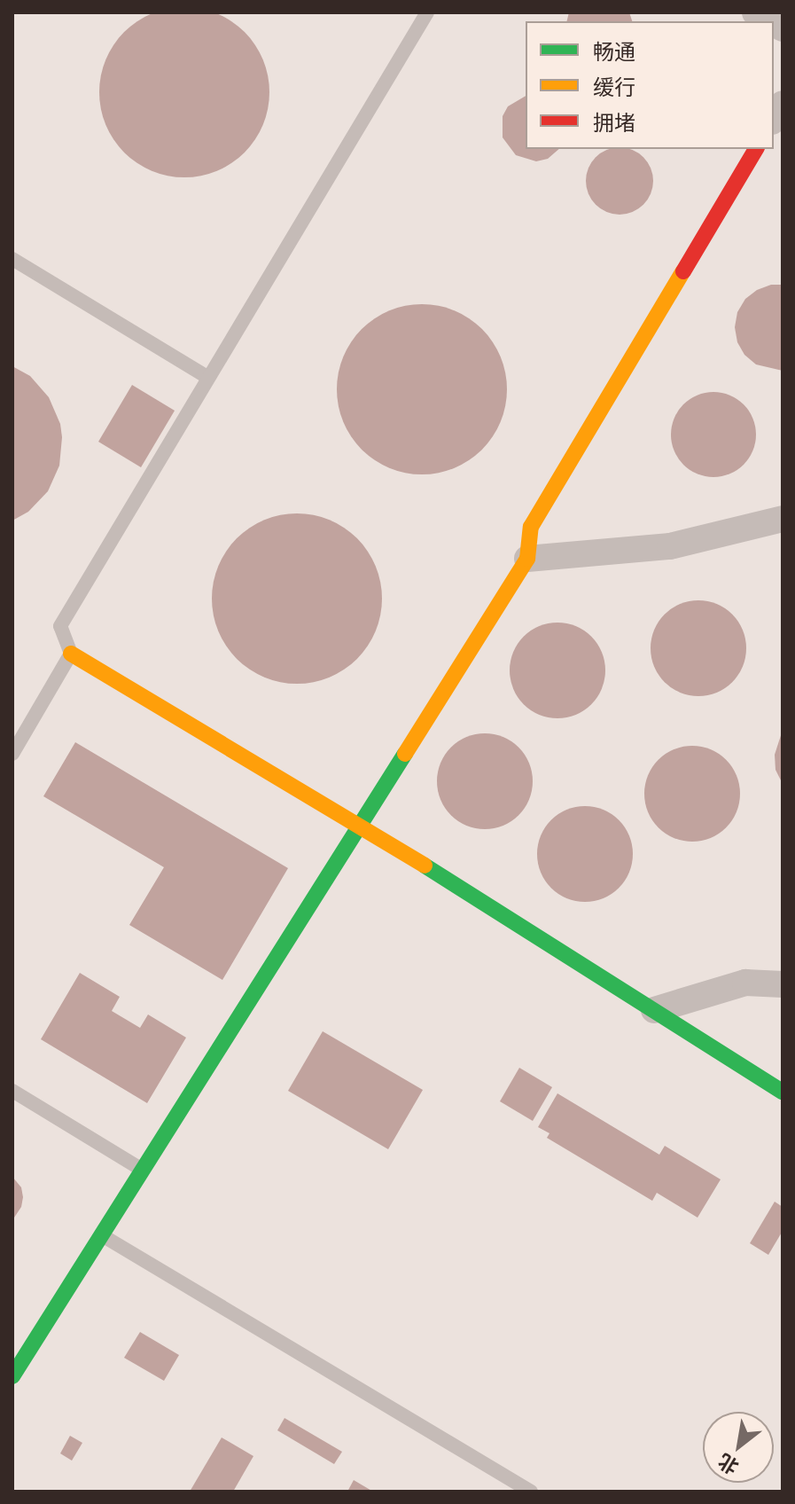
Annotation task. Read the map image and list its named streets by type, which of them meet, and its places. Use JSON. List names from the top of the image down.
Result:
{
  "legend": ["畅通", "缓行", "拥堵"],
  "north": "bottom left"
}
